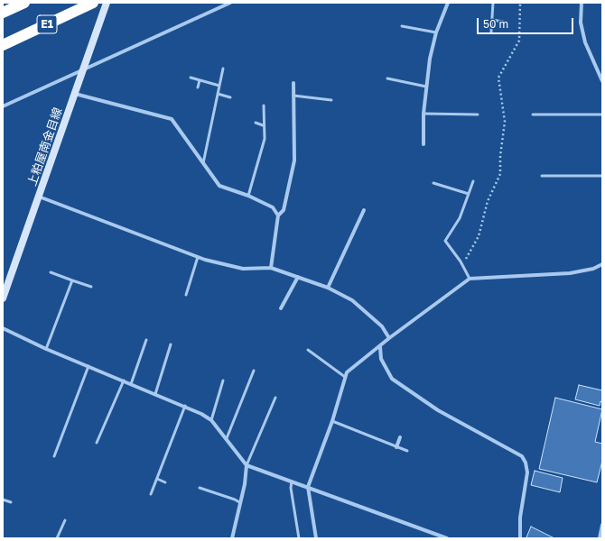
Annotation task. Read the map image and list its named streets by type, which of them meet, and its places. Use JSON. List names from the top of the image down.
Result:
{
  "streets": {
    "highway": ["E1"],
    "main road": ["上粕屋南金目線"]
  },
  "scale_bar": "50 m"
}
